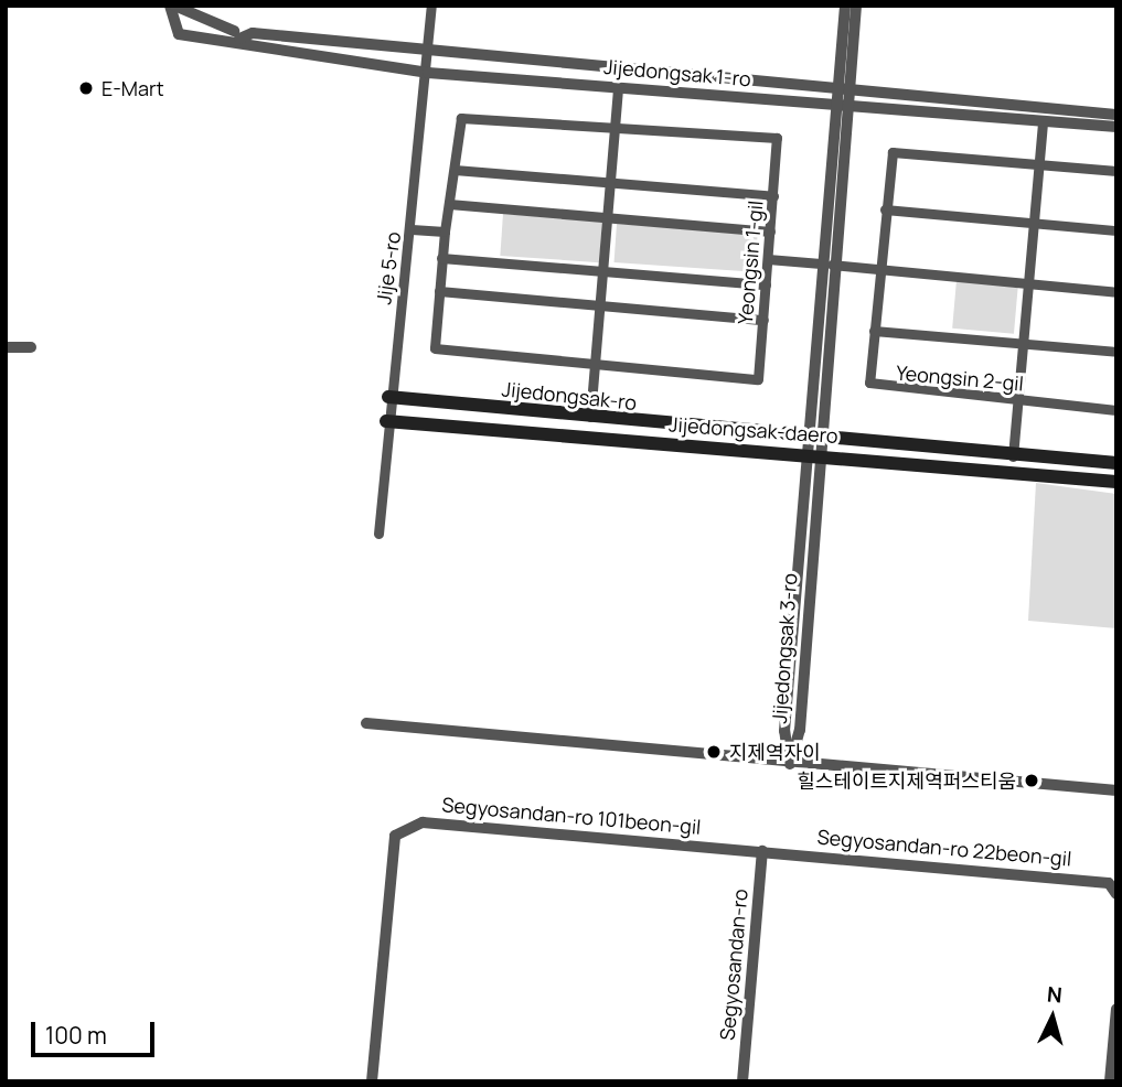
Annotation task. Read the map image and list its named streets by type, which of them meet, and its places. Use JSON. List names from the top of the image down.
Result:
{
  "streets": {
    "main road": ["Jijedongsak-ro", "Jijedongsak-daero"],
    "street": [
      "Jijedongsak 1-ro",
      "Yeongsin 1-gil",
      "Jije 5-ro",
      "Yeongsin 2-gil",
      "Jijedongsak 3-ro",
      "Segyosandan-ro 101beon-gil",
      "Segyosandan-ro 22beon-gil",
      "Segyosandan-ro"
    ]
  },
  "crossings": [
    ["Jijedongsak 1-ro", "Jije 5-ro"],
    ["Jijedongsak 1-ro", "Jijedongsak 3-ro"],
    ["Jije 5-ro", "Jijedongsak-ro"],
    ["Jije 5-ro", "Jijedongsak-daero"],
    ["Jijedongsak-ro", "Jijedongsak-daero"],
    ["Jijedongsak-ro", "Jijedongsak 3-ro"],
    ["Jijedongsak-daero", "Jijedongsak 3-ro"],
    ["Segyosandan-ro 101beon-gil", "Segyosandan-ro 22beon-gil"],
    ["Segyosandan-ro 101beon-gil", "Segyosandan-ro"],
    ["Segyosandan-ro 22beon-gil", "Segyosandan-ro"]
  ],
  "places": ["E-Mart", "지제역자이", "힐스테이트지제역퍼스티움"],
  "scale_bar": "100 m",
  "north": "top"
}
